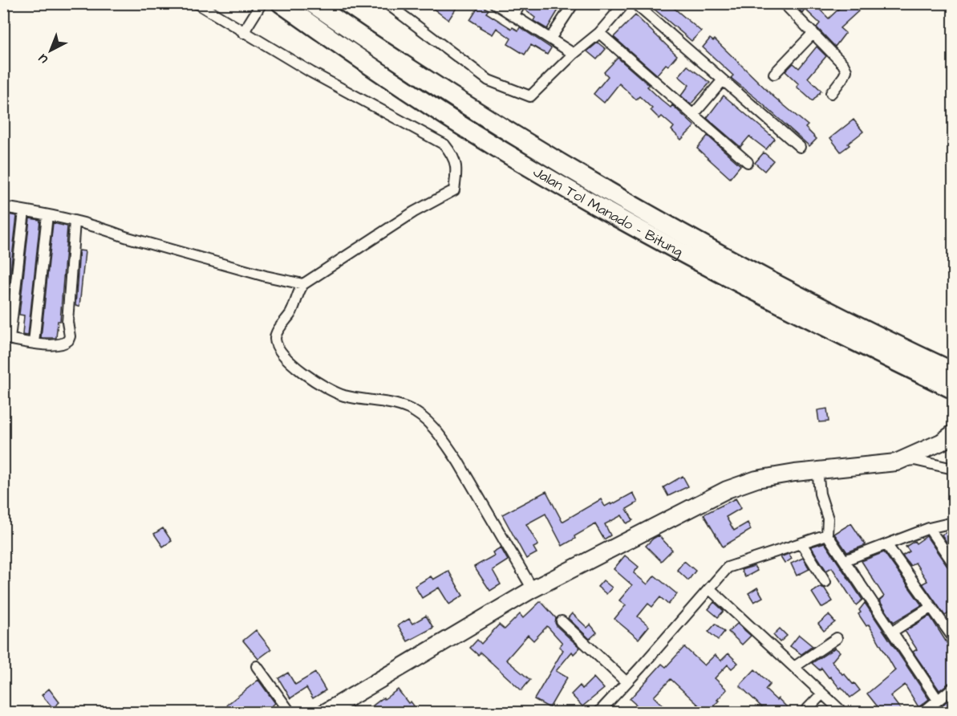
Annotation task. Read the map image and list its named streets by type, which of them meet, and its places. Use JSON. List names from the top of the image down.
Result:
{
  "streets": {
    "highway": ["Jalan Tol Manado - Bitung"]
  },
  "north": "bottom left"
}
